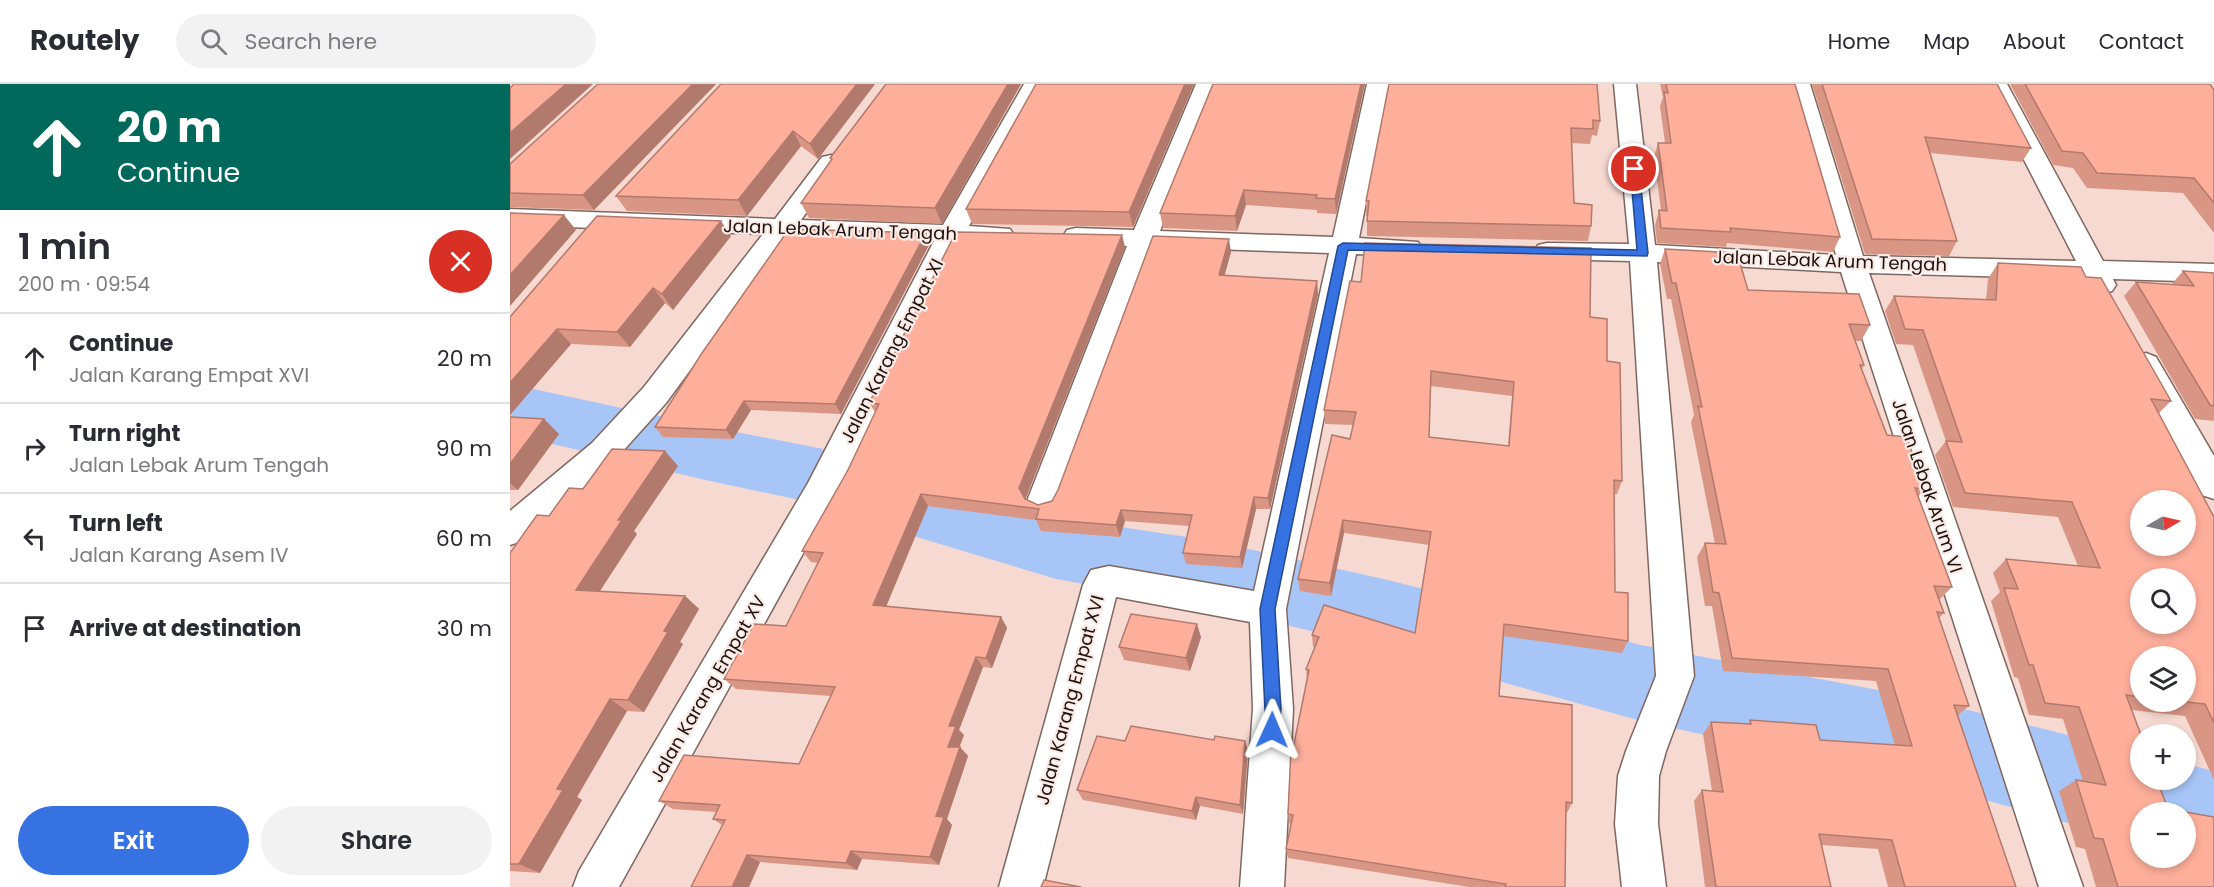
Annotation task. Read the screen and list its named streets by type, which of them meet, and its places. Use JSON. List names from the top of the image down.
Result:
{
  "streets": {
    "street": [
      "Jalan Lebak Arum Tengah",
      "Jalan Karang Empat XI",
      "Jalan Lebak Arum VI",
      "Jalan Karang Empat XV",
      "Jalan Karang Empat XVI"
    ]
  },
  "crossings": [
    ["Jalan Lebak Arum Tengah", "Jalan Karang Empat XI"],
    ["Jalan Lebak Arum Tengah", "Jalan Lebak Arum VI"],
    ["Jalan Karang Empat XI", "Jalan Karang Empat XV"]
  ],
  "north": "right",
  "page": {
    "header": "Routely",
    "search": "Search here",
    "nav": [
      "Home",
      "Map",
      "About",
      "Contact"
    ],
    "turn": ["20 m", "Continue"],
    "heading": ["1 min", "200 m · 09:54"],
    "list": [
      {
        "name": "Continue",
        "note": "Jalan Karang Empat XVI",
        "value": "20 m"
      },
      {
        "name": "Turn right",
        "note": "Jalan Lebak Arum Tengah",
        "value": "90 m"
      },
      {
        "name": "Turn left",
        "note": "Jalan Karang Asem IV",
        "value": "60 m"
      },
      {
        "name": "Arrive at destination",
        "value": "30 m"
      }
    ],
    "map_buttons": ["+", "−"],
    "buttons": ["Exit", "Share"]
  }
}
